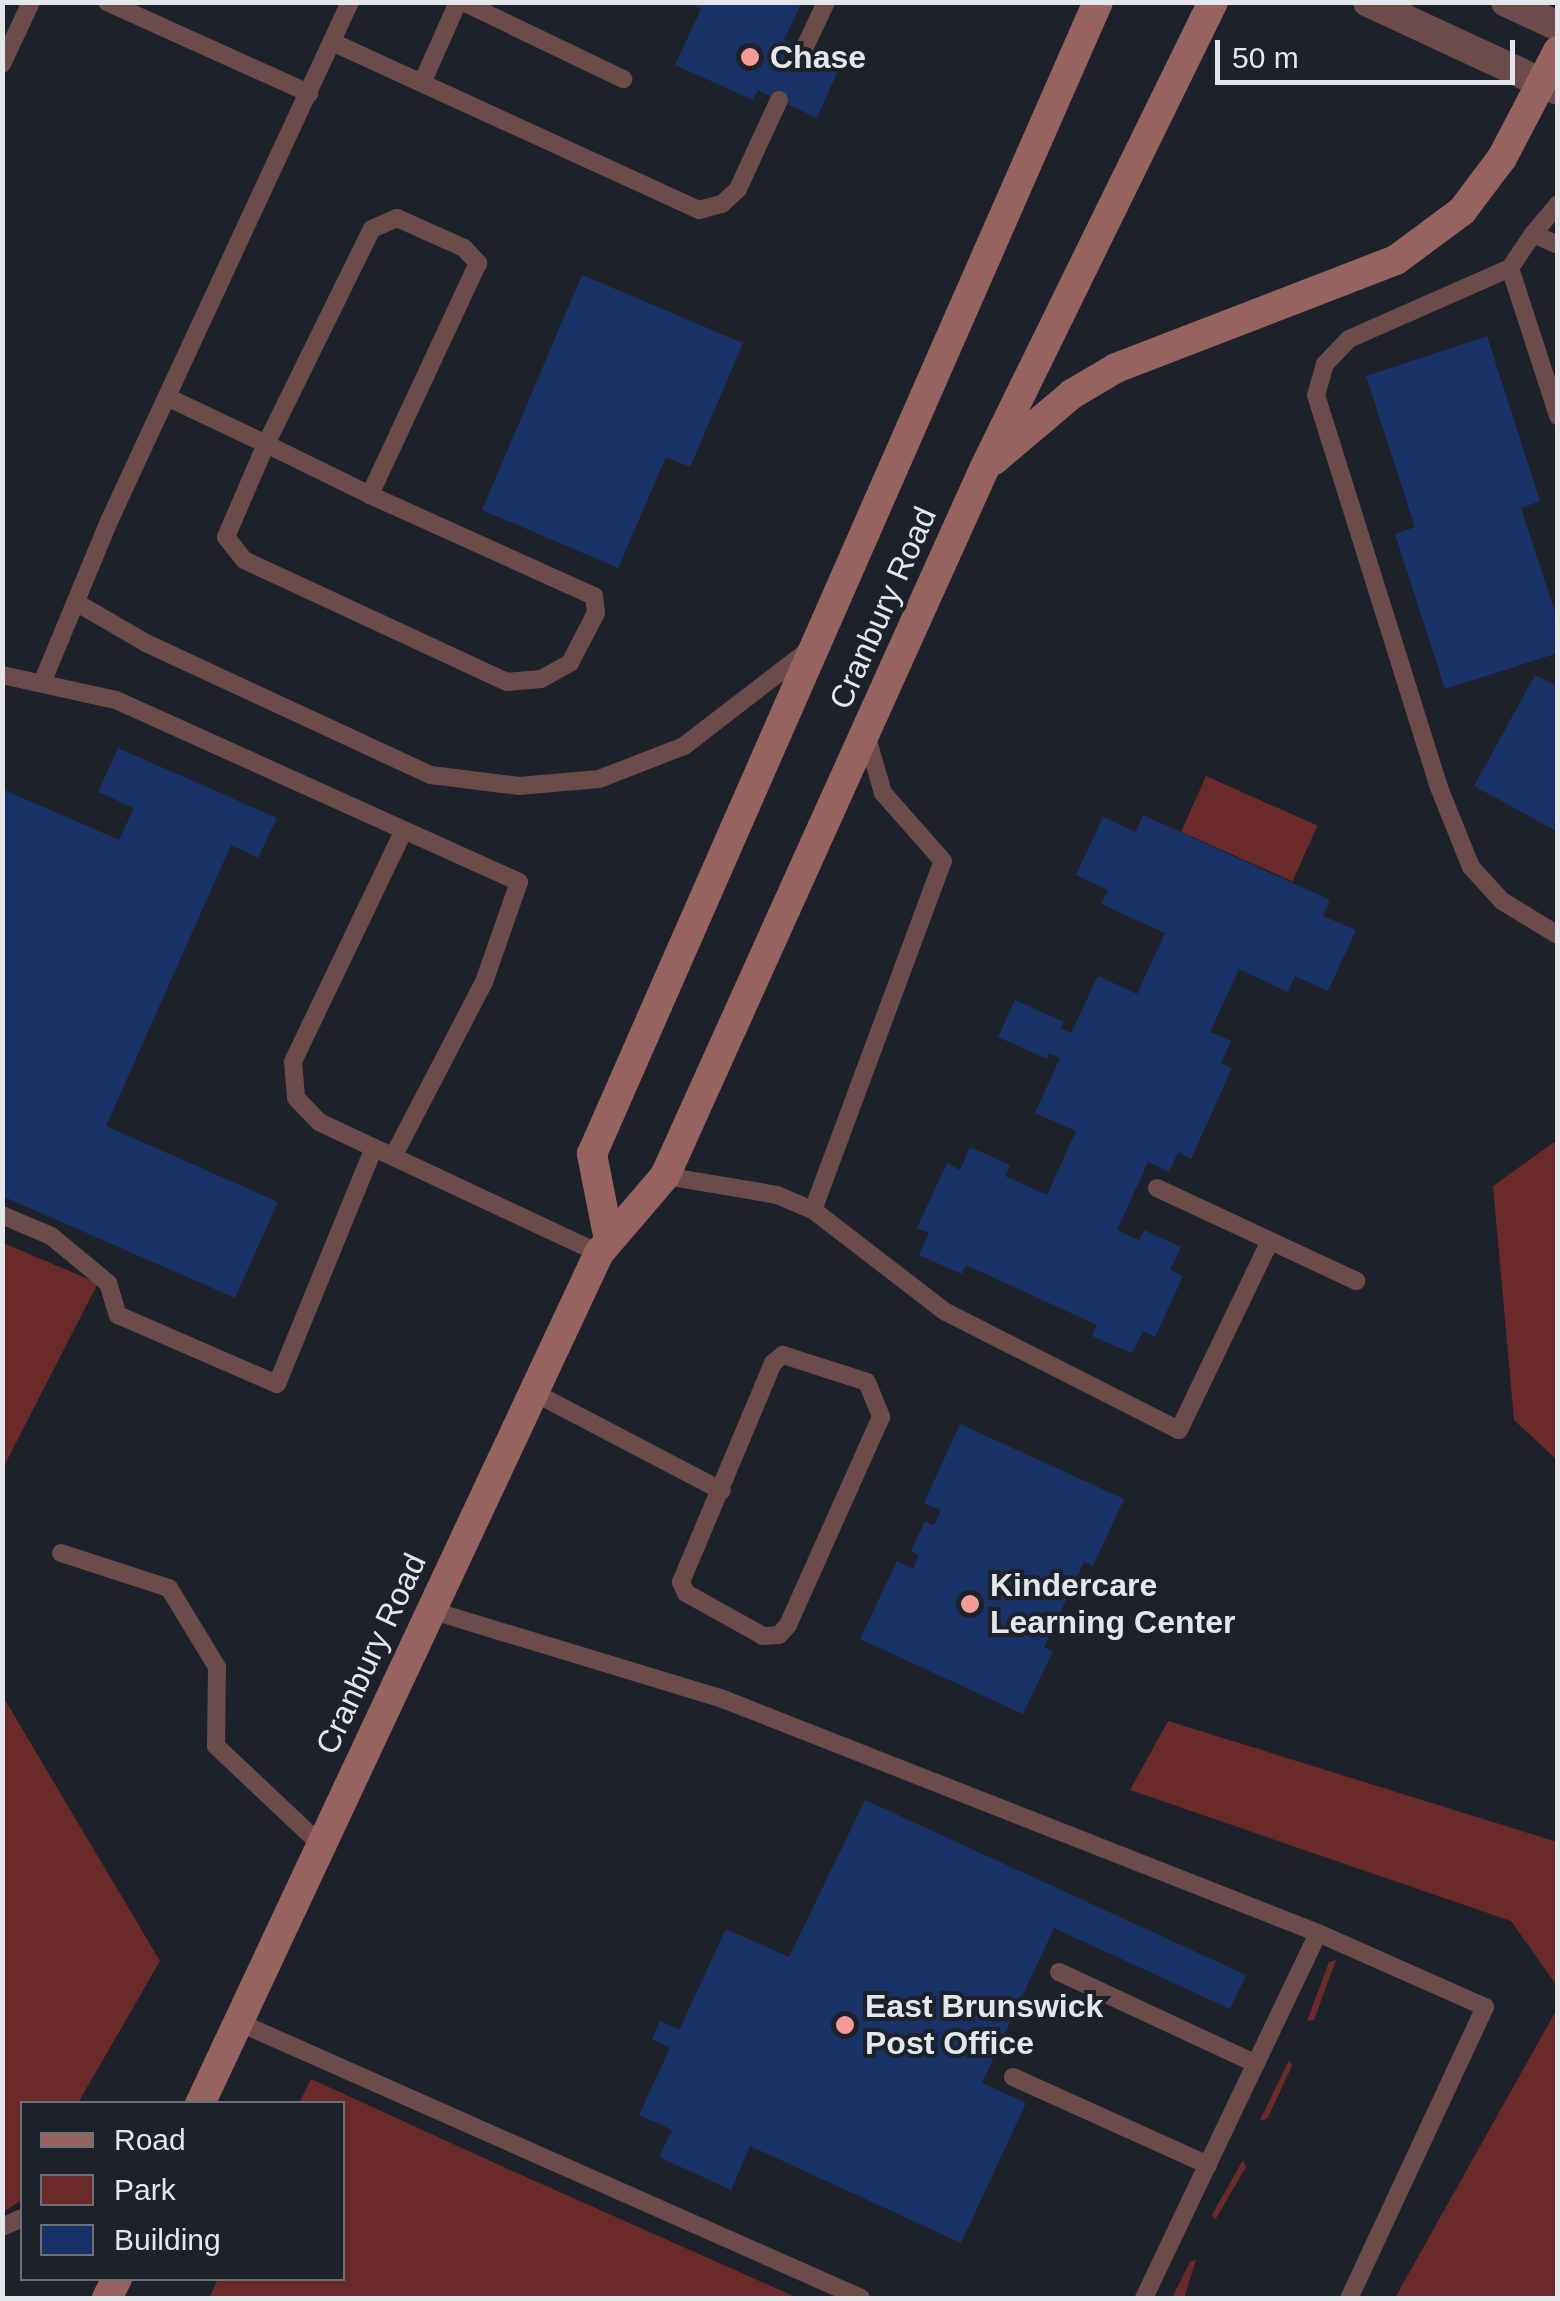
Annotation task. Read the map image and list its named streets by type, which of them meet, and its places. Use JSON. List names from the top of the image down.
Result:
{
  "streets": {
    "main road": ["Cranbury Road"]
  },
  "places": ["Chase", "Kindercare Learning Center", "East Brunswick Post Office"],
  "legend": ["Road", "Park", "Building"],
  "scale_bar": "50 m"
}
